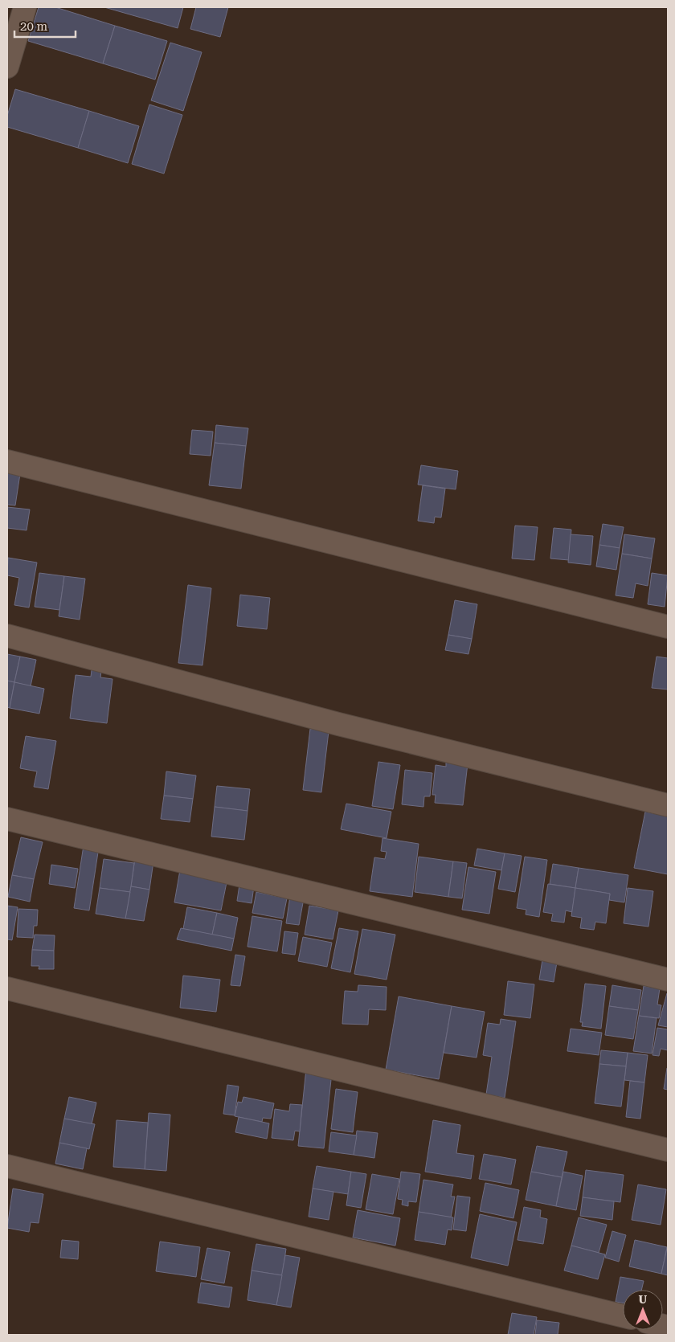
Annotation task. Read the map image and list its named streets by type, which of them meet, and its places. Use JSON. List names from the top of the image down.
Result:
{
  "scale_bar": "20 m",
  "north": "top"
}
